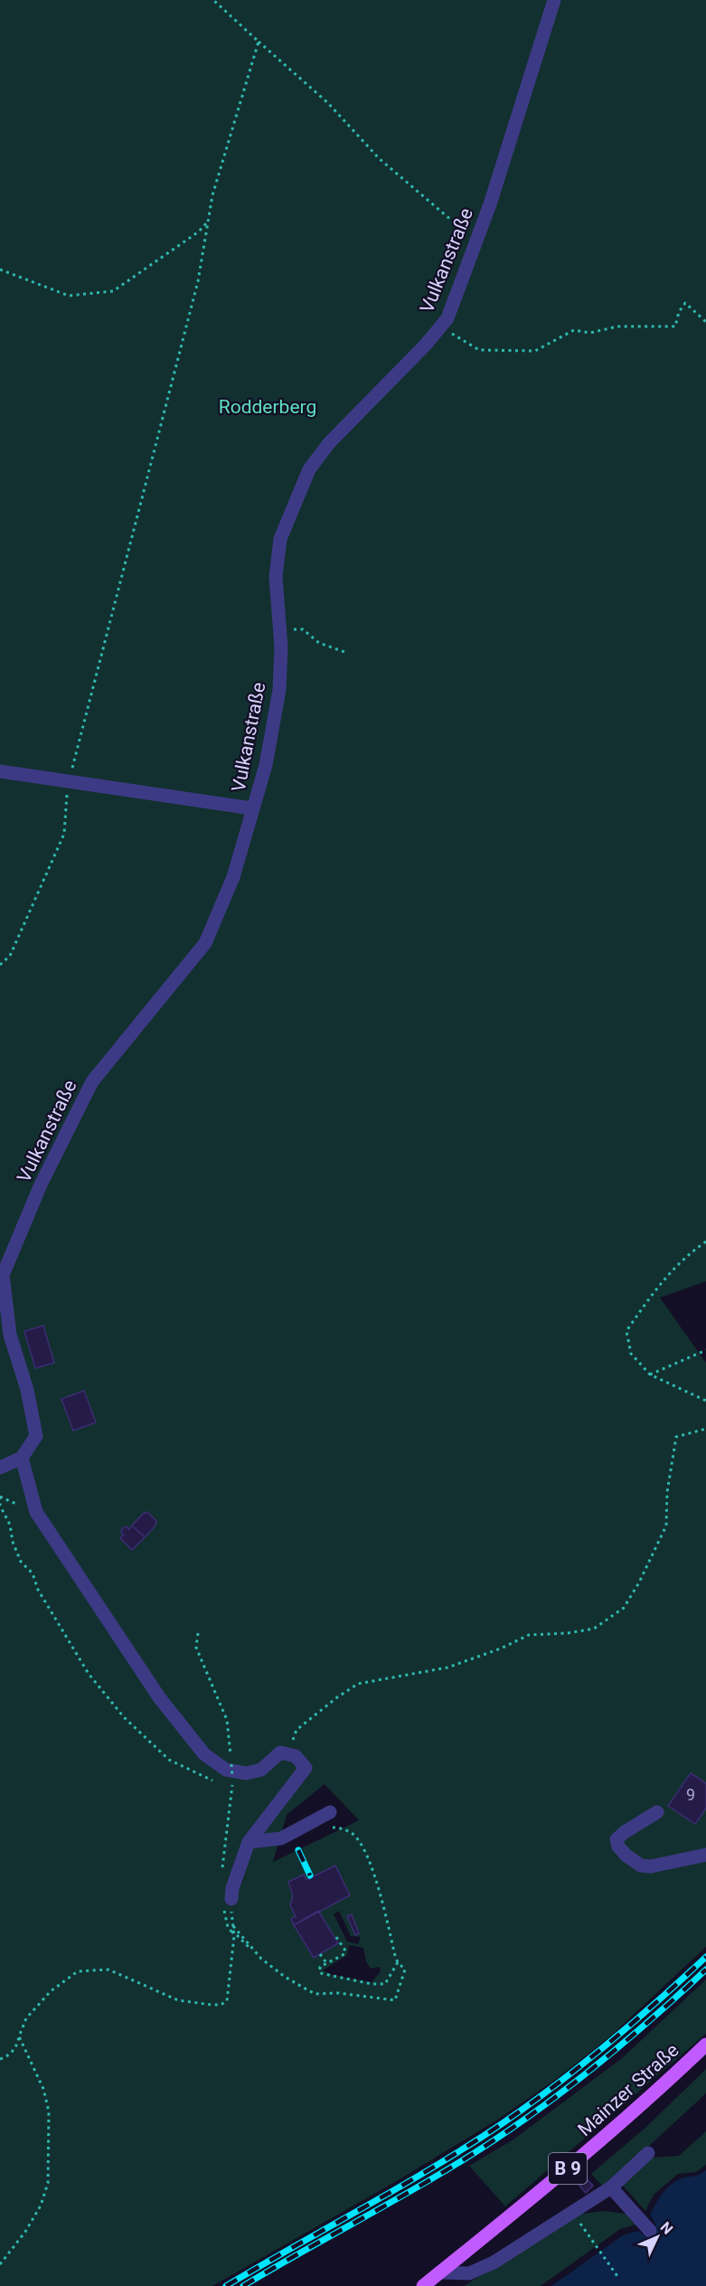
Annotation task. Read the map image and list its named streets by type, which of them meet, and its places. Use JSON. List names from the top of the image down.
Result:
{
  "streets": {
    "main road": ["Mainzer Straße", "B 9"],
    "lane": ["Vulkanstraße"]
  },
  "parks": ["Rodderberg"],
  "house_numbers": ["9"],
  "north": "top right"
}
